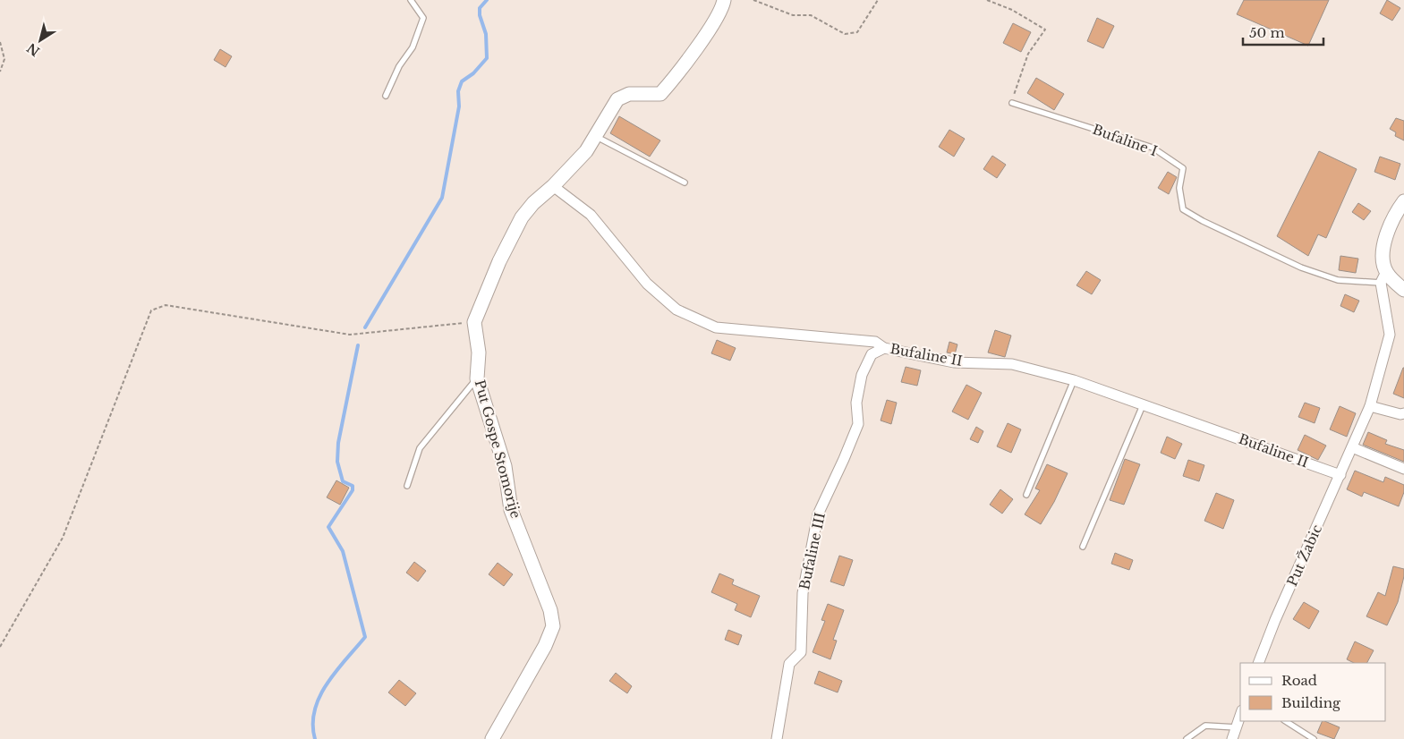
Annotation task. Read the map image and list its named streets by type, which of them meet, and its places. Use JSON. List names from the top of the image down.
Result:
{
  "streets": {
    "street": [
      "Bufaline II",
      "Put Gospe Stomorije",
      "Bufaline III",
      "Put Žabic"
    ],
    "lane": ["Bufaline I"]
  },
  "crossings": [
    ["Bufaline I", "Put Žabic"],
    ["Bufaline II", "Bufaline III"],
    ["Bufaline II", "Put Žabic"]
  ],
  "legend": ["Road", "Building"],
  "scale_bar": "50 m",
  "north": "bottom left"
}
